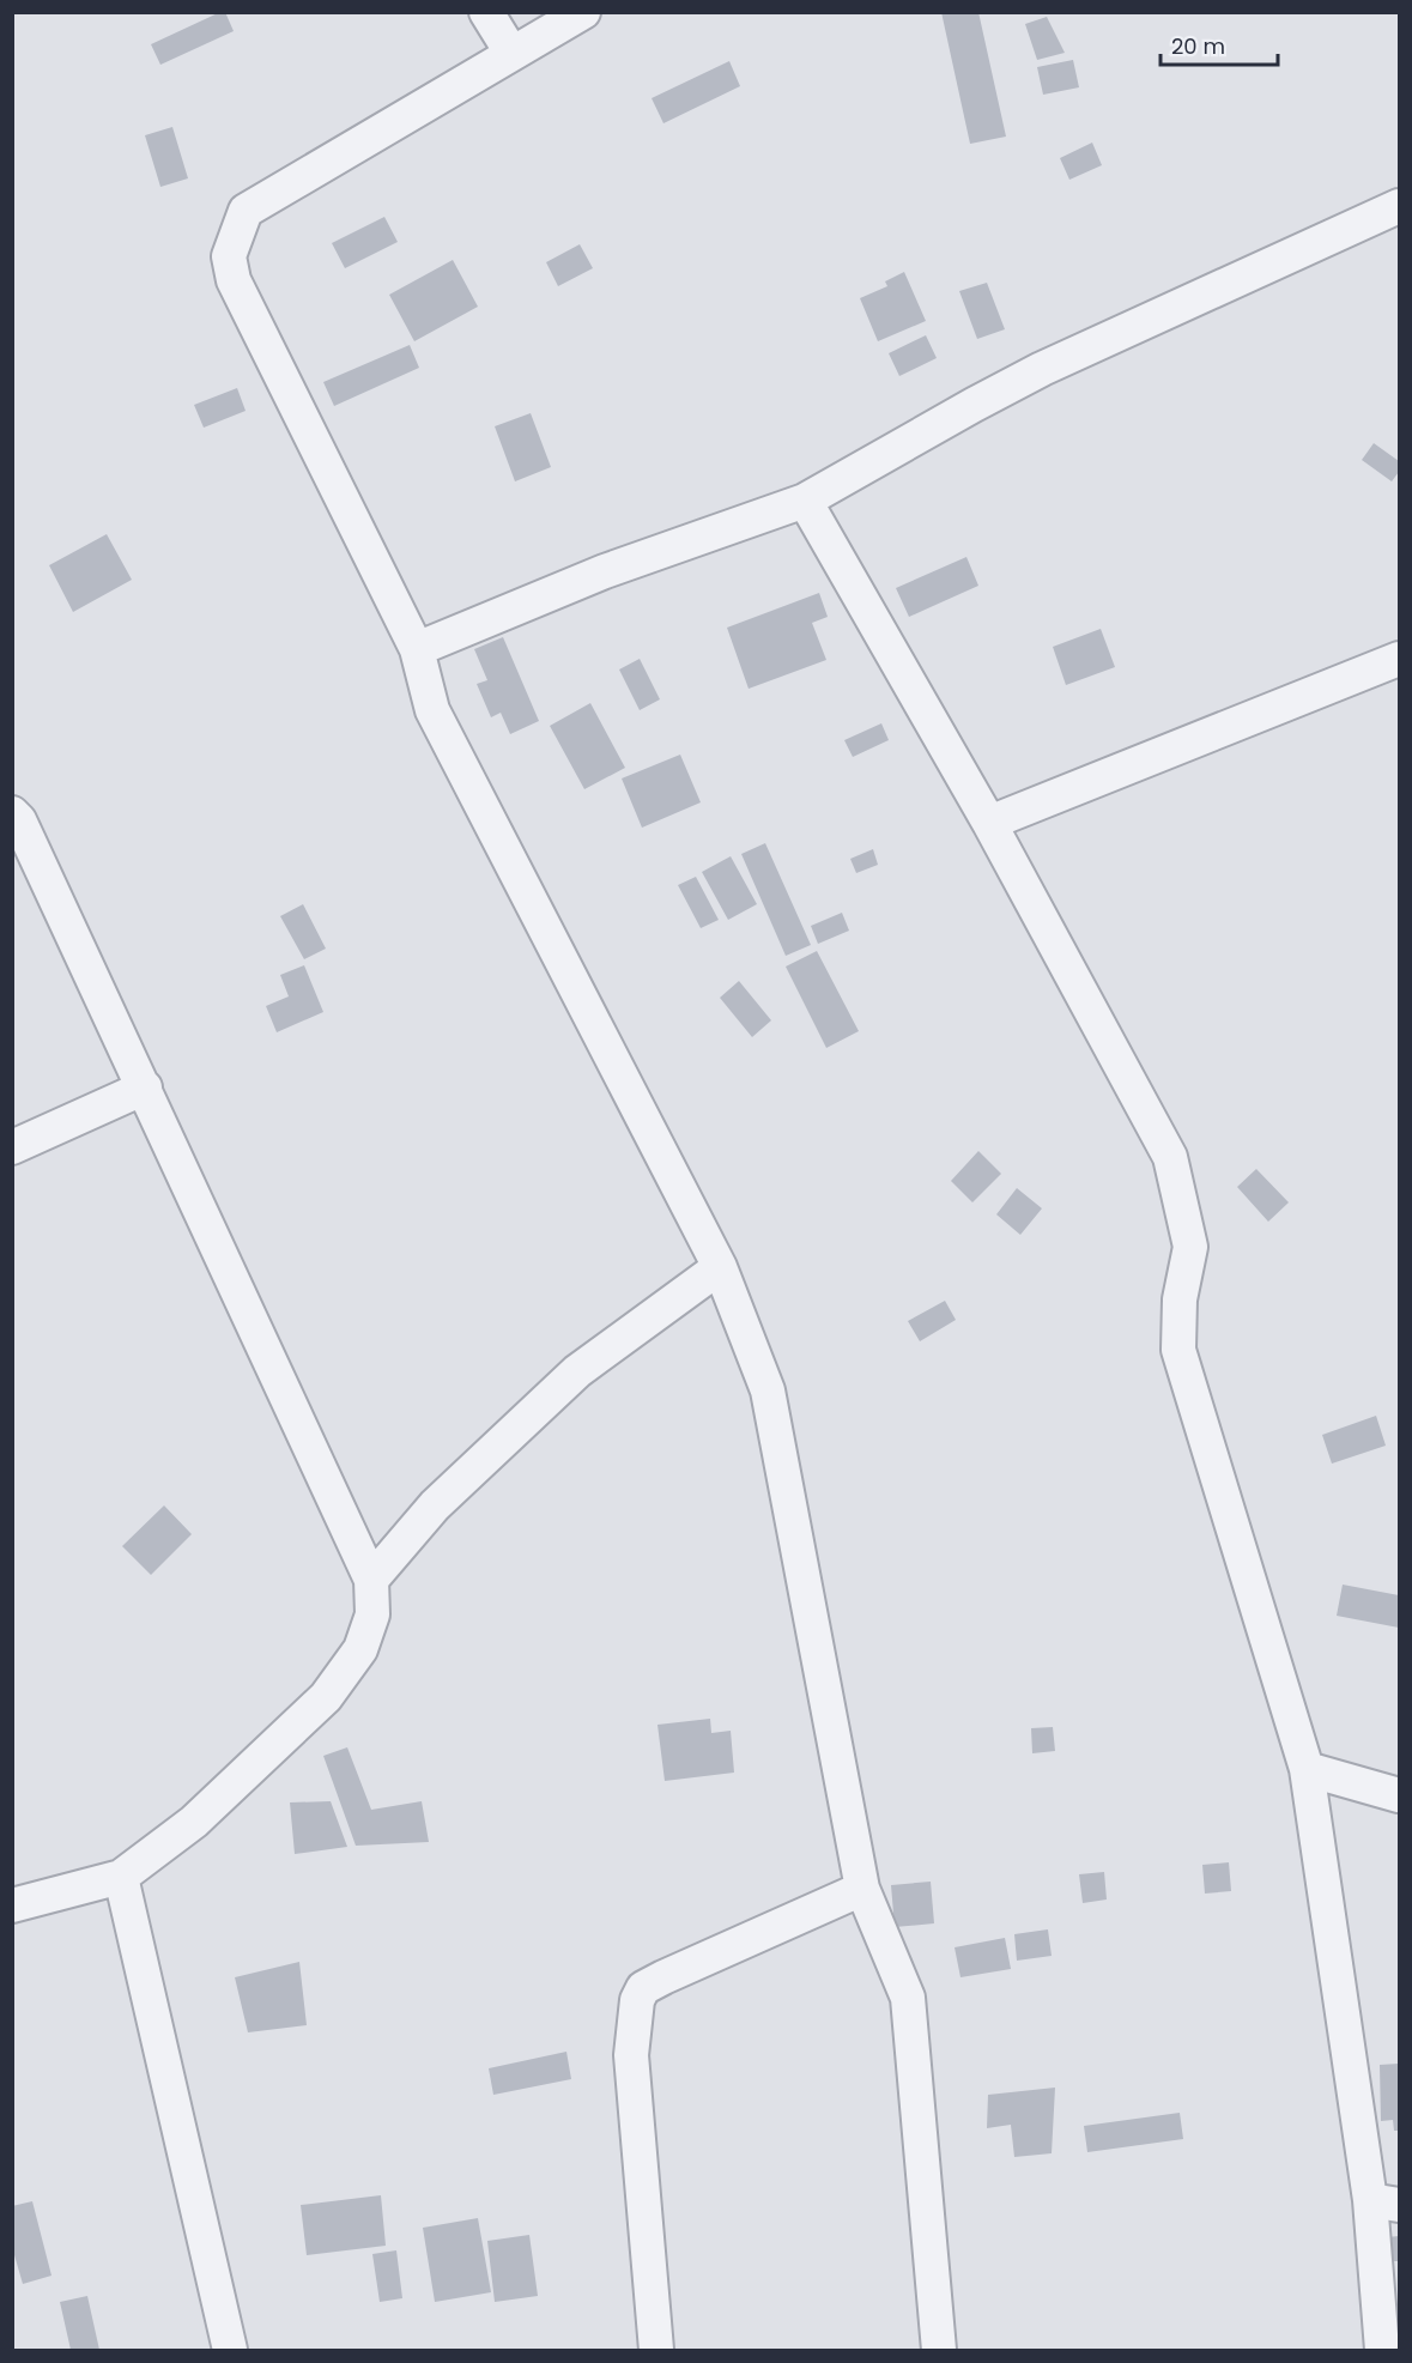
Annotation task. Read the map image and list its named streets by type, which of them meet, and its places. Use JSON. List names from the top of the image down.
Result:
{
  "scale_bar": "20 m"
}
